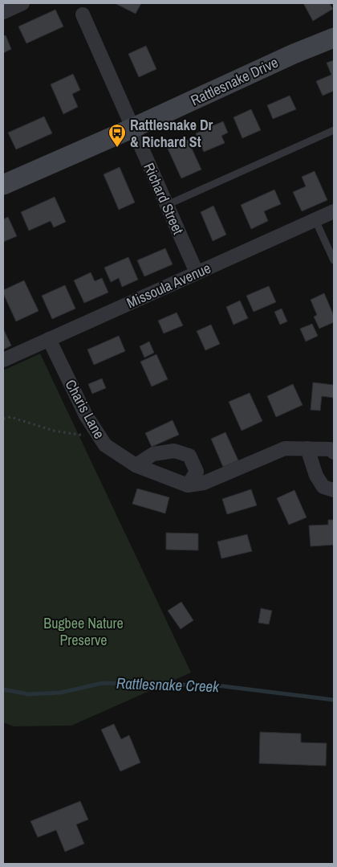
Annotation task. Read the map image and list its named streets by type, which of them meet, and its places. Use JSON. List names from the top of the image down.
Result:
{
  "streets": {
    "street": [
      "Rattlesnake Drive",
      "Richard Street",
      "Missoula Avenue",
      "Charis Lane"
    ]
  },
  "crossings": [
    ["Rattlesnake Drive", "Richard Street"],
    ["Richard Street", "Missoula Avenue"],
    ["Missoula Avenue", "Charis Lane"]
  ],
  "water": ["Rattlesnake Creek"],
  "parks": ["Bugbee Nature Preserve"],
  "places": {
    "bus stop": ["Rattlesnake Dr & Richard St"]
  }
}
